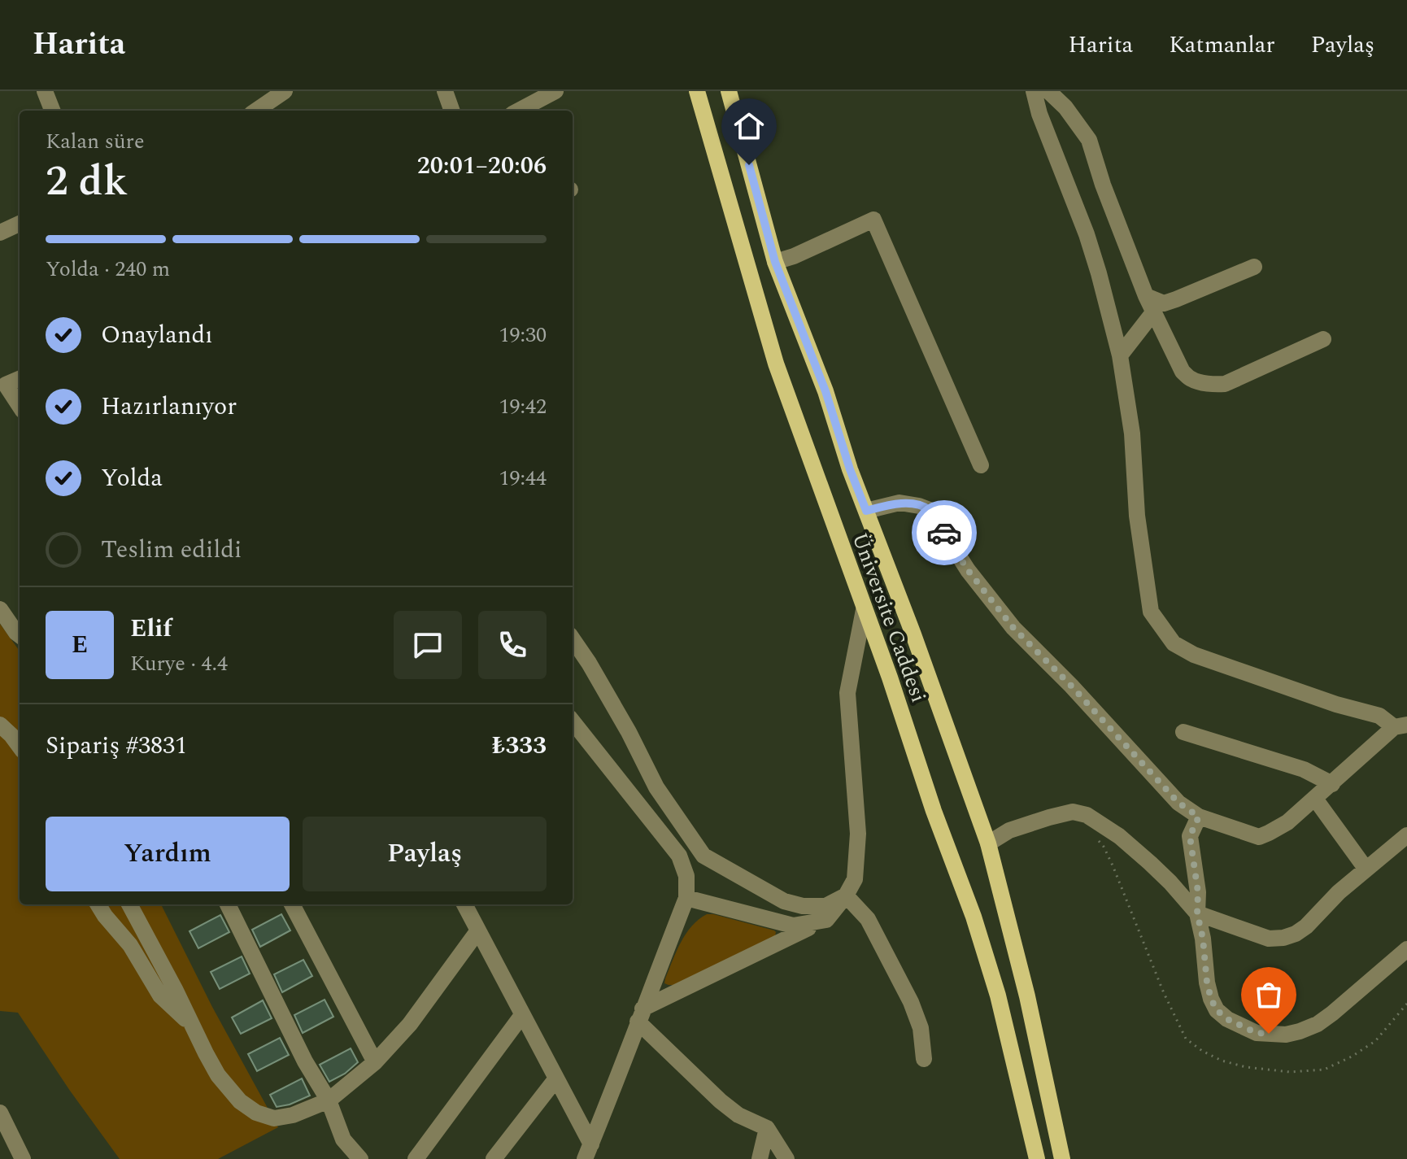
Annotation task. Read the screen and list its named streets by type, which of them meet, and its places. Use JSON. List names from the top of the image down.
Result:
{
  "streets": {
    "main road": ["Üniversite Caddesi"]
  },
  "page": {
    "header": "Harita",
    "nav": ["Harita", "Katmanlar", "Paylaş"],
    "heading": ["2 dk", "Kalan süre", "20:01–20:06"],
    "panel": [
      "Elif",
      "Kurye · 4.4",
      "Sipariş #3831",
      "₺333"
    ],
    "bar": "Yolda · 240 m",
    "list": [
      ["Onaylandı", "19:30"],
      ["Hazırlanıyor", "19:42"],
      ["Yolda", "19:44"],
      "Teslim edildi"
    ],
    "round": "E",
    "buttons": ["Yardım", "Paylaş"]
  }
}
